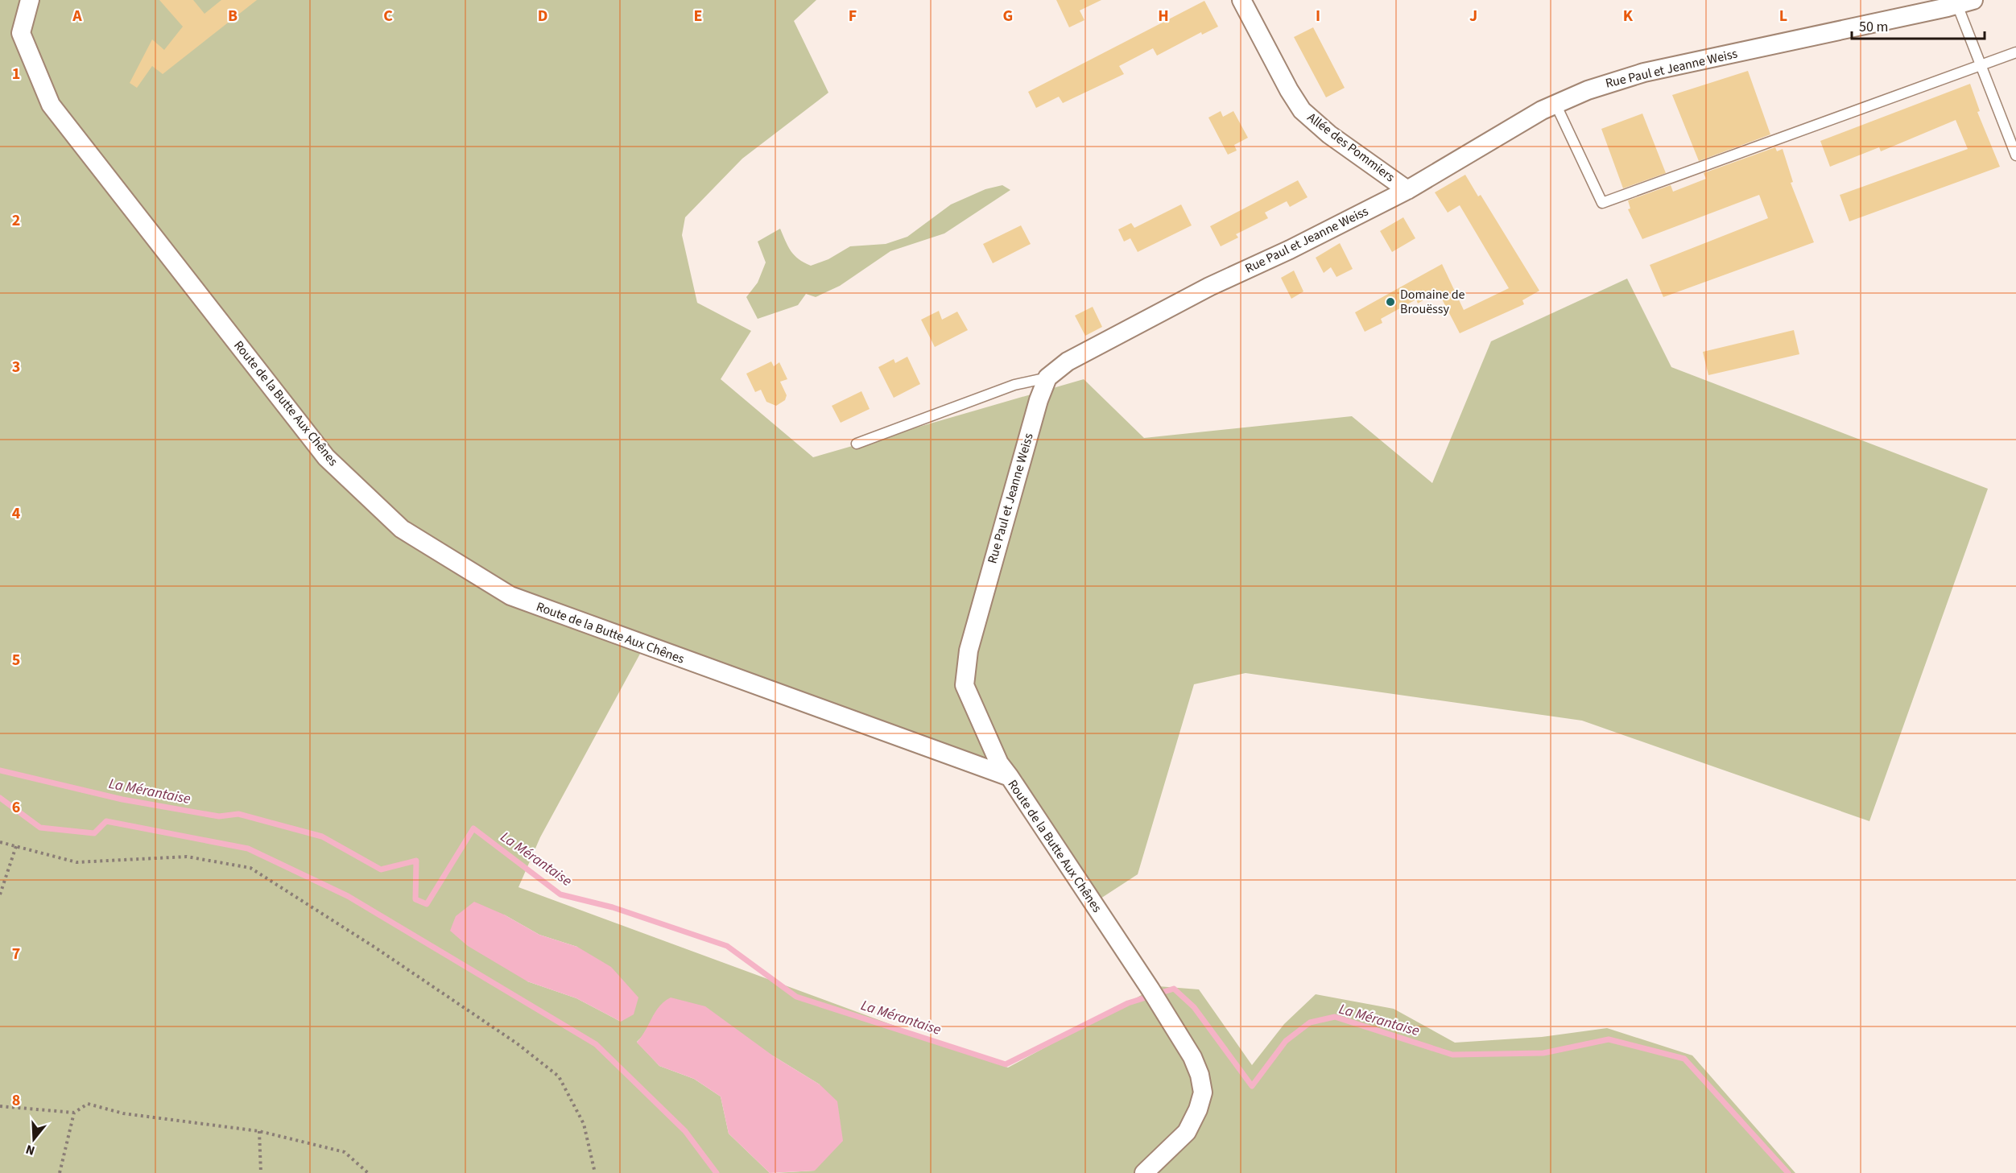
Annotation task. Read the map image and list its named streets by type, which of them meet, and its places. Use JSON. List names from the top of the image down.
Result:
{
  "streets": {
    "street": ["Rue Paul et Jeanne Weiss", "Allée des Pommiers", "Route de la Butte Aux Chênes"]
  },
  "crossings": [
    ["Rue Paul et Jeanne Weiss", "Allée des Pommiers"],
    ["Rue Paul et Jeanne Weiss", "Route de la Butte Aux Chênes"]
  ],
  "water": ["La Mérantaise"],
  "places": ["Domaine de Brouëssy"],
  "scale_bar": "50 m",
  "north": "bottom",
  "grid": {
    "columns": [
      "A",
      "B",
      "C",
      "D",
      "E",
      "F",
      "G",
      "H",
      "I",
      "J",
      "K",
      "L"
    ],
    "rows": [
      "1",
      "2",
      "3",
      "4",
      "5",
      "6",
      "7",
      "8"
    ]
  }
}
